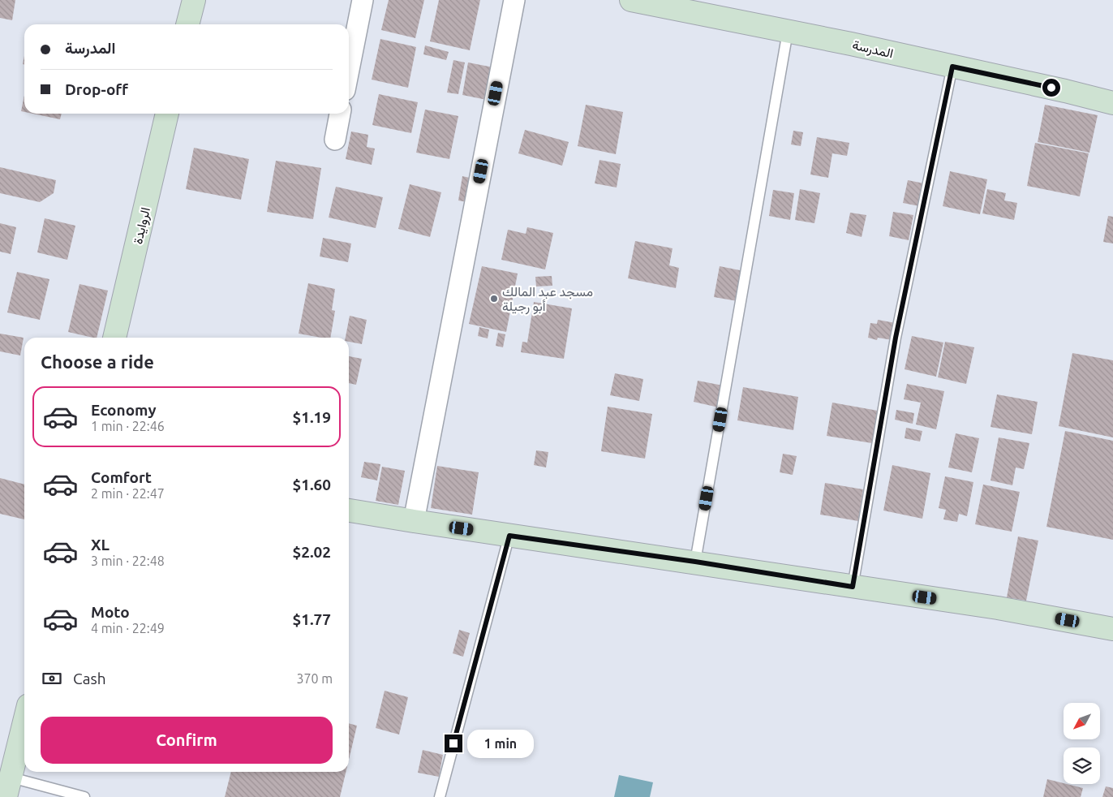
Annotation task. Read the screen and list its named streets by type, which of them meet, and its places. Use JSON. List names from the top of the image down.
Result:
{
  "streets": {
    "street": ["المدرسة", "الروايدة"]
  },
  "places": ["مسجد عبد المالك أبو رجيلة"],
  "north": "bottom left",
  "page": {
    "banner": ["المدرسة", "Drop-off"],
    "heading": "Choose a ride",
    "list": [
      {
        "name": "Economy",
        "note": "1 min · 22:46",
        "value": "$1.19"
      },
      {
        "name": "Comfort",
        "note": "2 min · 22:47",
        "value": "$1.60"
      },
      {
        "name": "XL",
        "note": "3 min · 22:48",
        "value": "$2.02"
      },
      {
        "name": "Moto",
        "note": "4 min · 22:49",
        "value": "$1.77"
      }
    ],
    "pay": ["Cash", "370 m"],
    "buttons": "Confirm",
    "bubble": "1 min"
  }
}
